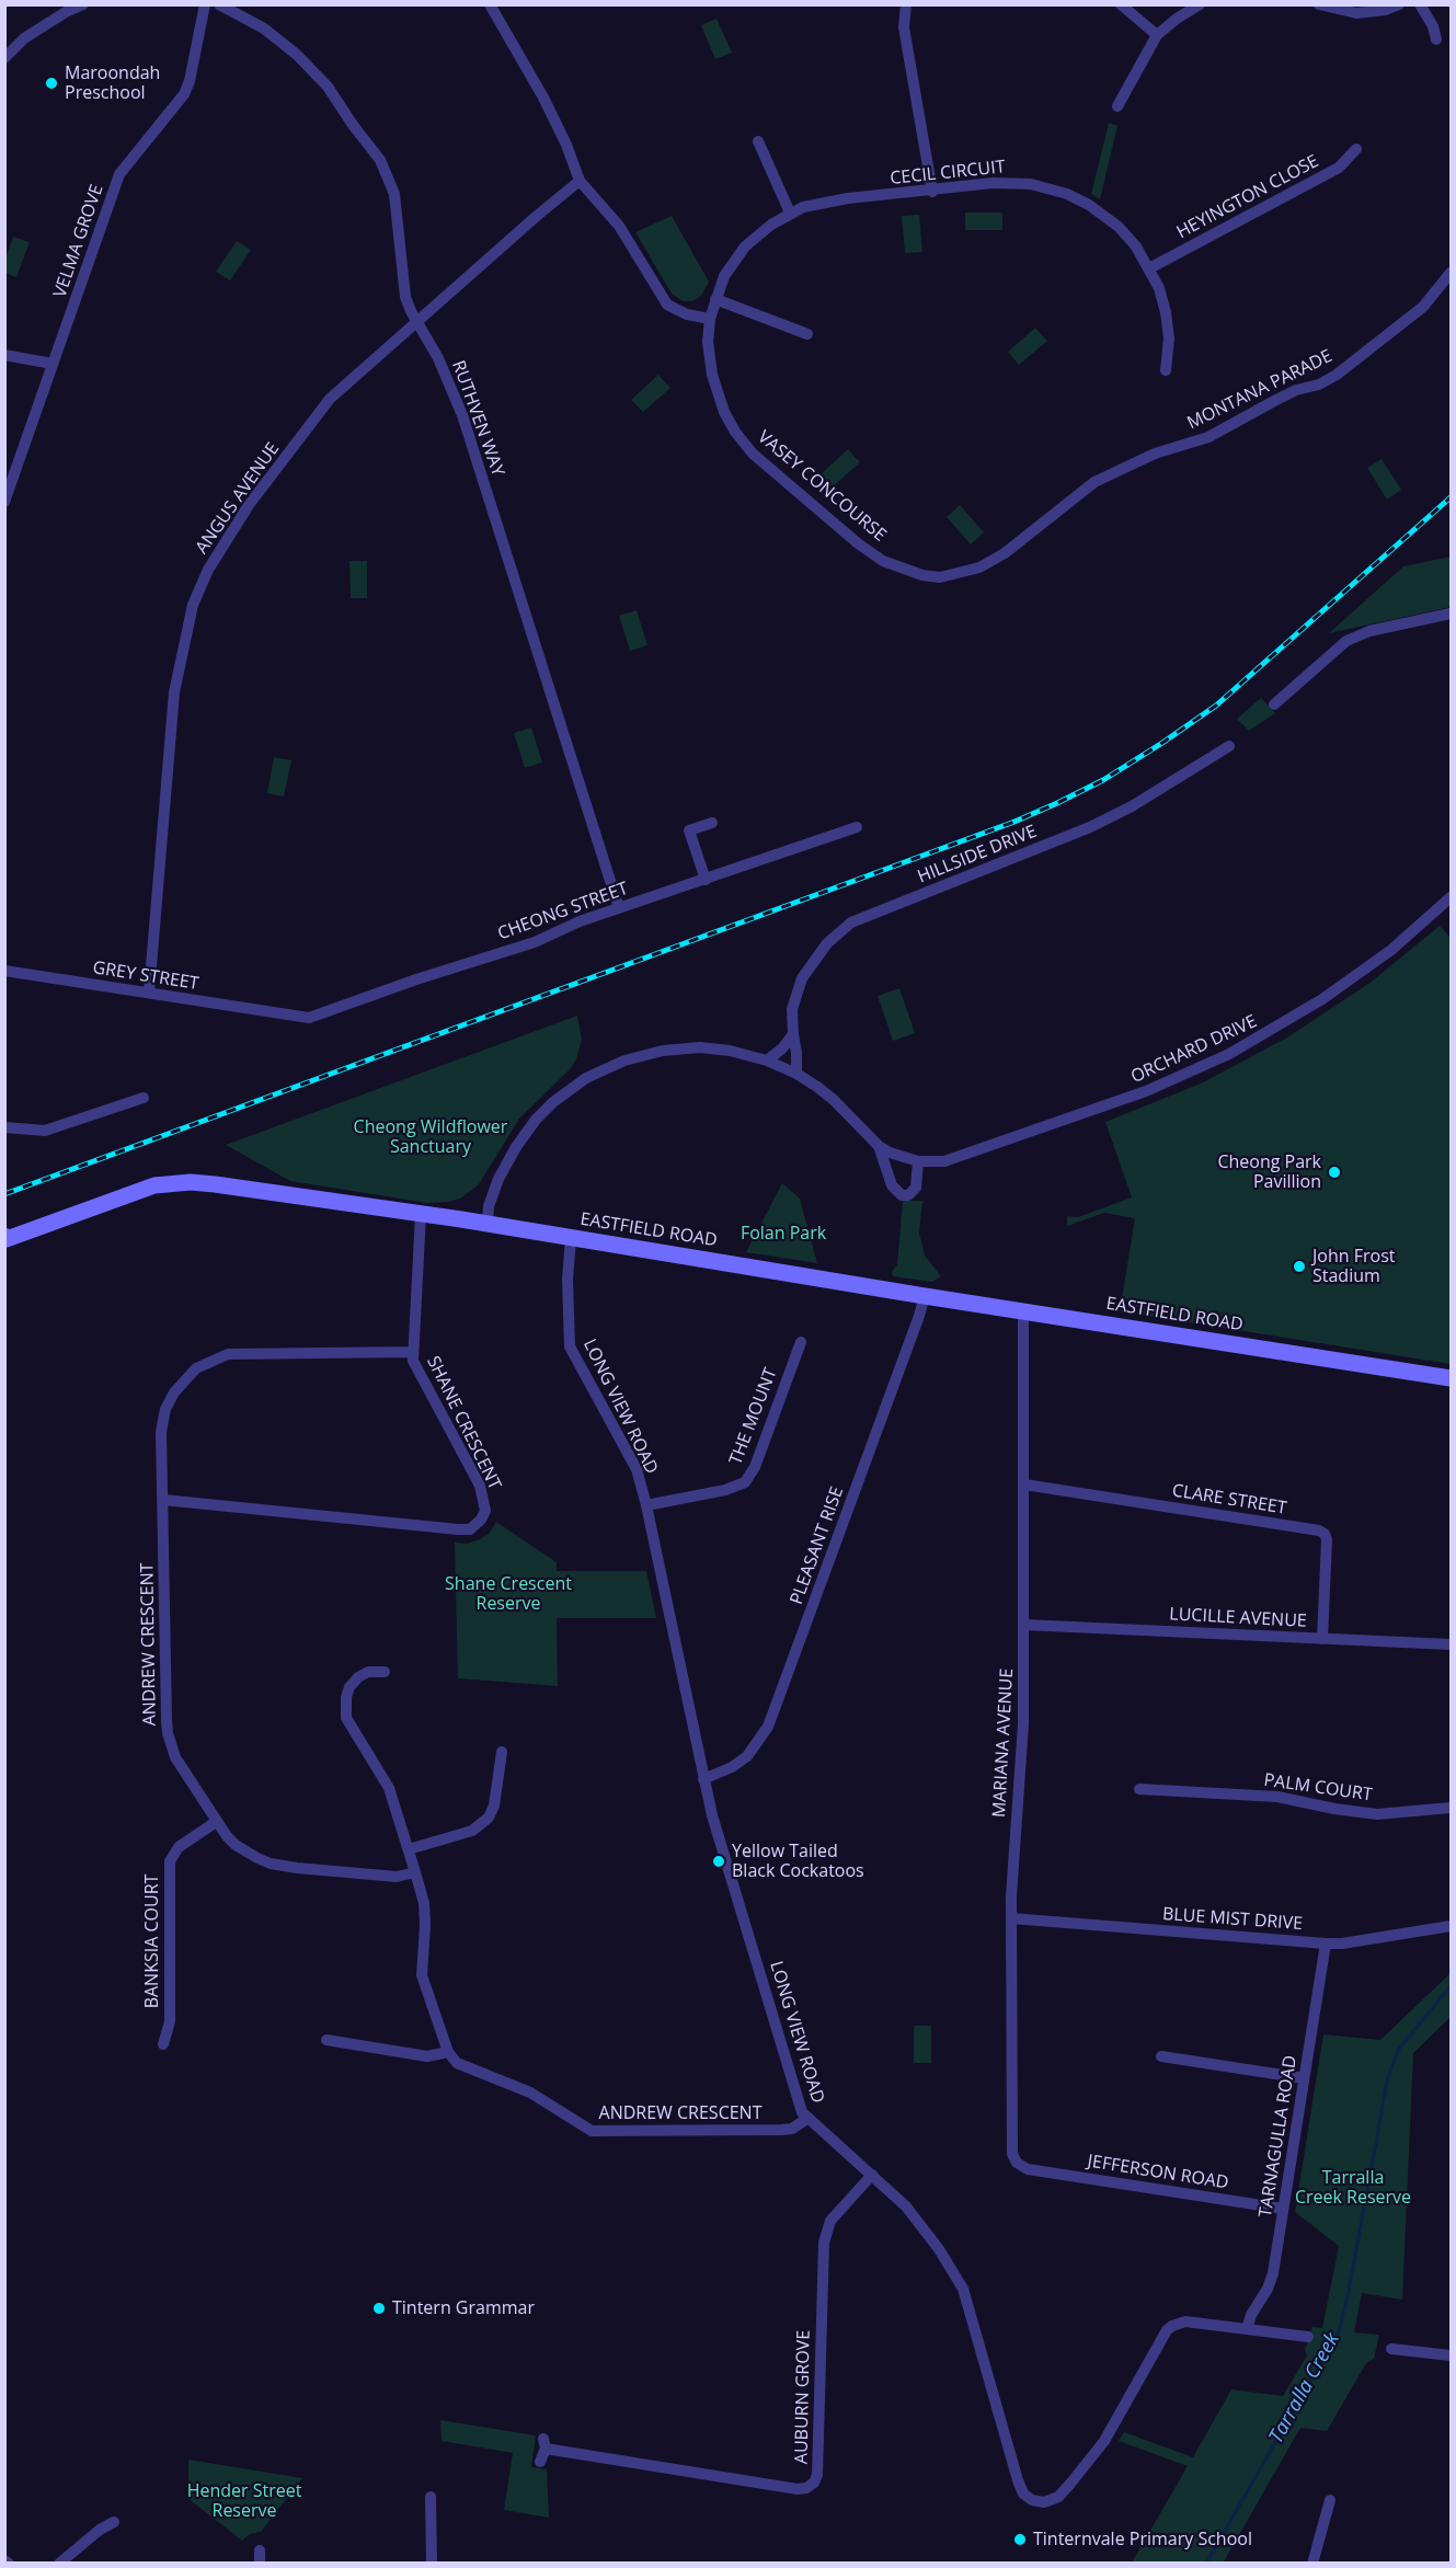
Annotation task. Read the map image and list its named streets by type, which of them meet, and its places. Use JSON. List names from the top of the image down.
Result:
{
  "streets": {
    "main road": ["EASTFIELD ROAD"],
    "street": [
      "CECIL CIRCUIT",
      "HEYINGTON CLOSE",
      "VELMA GROVE",
      "MONTANA PARADE",
      "RUTHVEN WAY",
      "VASEY CONCOURSE",
      "ANGUS AVENUE",
      "HILLSIDE DRIVE",
      "CHEONG STREET",
      "GREY STREET",
      "ORCHARD DRIVE",
      "LONG VIEW ROAD",
      "THE MOUNT",
      "SHANE CRESCENT",
      "CLARE STREET",
      "PLEASANT RISE",
      "LUCILLE AVENUE",
      "ANDREW CRESCENT",
      "MARIANA AVENUE",
      "PALM COURT",
      "BLUE MIST DRIVE",
      "BANKSIA COURT",
      "TARNAGULLA ROAD",
      "JEFFERSON ROAD",
      "AUBURN GROVE"
    ]
  },
  "crossings": [
    ["CECIL CIRCUIT", "HEYINGTON CLOSE"],
    ["CECIL CIRCUIT", "VASEY CONCOURSE"],
    ["MONTANA PARADE", "VASEY CONCOURSE"],
    ["RUTHVEN WAY", "ANGUS AVENUE"],
    ["RUTHVEN WAY", "CHEONG STREET"],
    ["ANGUS AVENUE", "GREY STREET"],
    ["CHEONG STREET", "GREY STREET"],
    ["EASTFIELD ROAD", "LONG VIEW ROAD"],
    ["EASTFIELD ROAD", "SHANE CRESCENT"],
    ["EASTFIELD ROAD", "PLEASANT RISE"],
    ["EASTFIELD ROAD", "MARIANA AVENUE"],
    ["LONG VIEW ROAD", "THE MOUNT"],
    ["LONG VIEW ROAD", "PLEASANT RISE"],
    ["LONG VIEW ROAD", "ANDREW CRESCENT"],
    ["LONG VIEW ROAD", "TARNAGULLA ROAD"],
    ["LONG VIEW ROAD", "AUBURN GROVE"],
    ["SHANE CRESCENT", "ANDREW CRESCENT"],
    ["CLARE STREET", "LUCILLE AVENUE"],
    ["CLARE STREET", "MARIANA AVENUE"],
    ["LUCILLE AVENUE", "MARIANA AVENUE"],
    ["ANDREW CRESCENT", "BANKSIA COURT"],
    ["MARIANA AVENUE", "BLUE MIST DRIVE"],
    ["MARIANA AVENUE", "JEFFERSON ROAD"],
    ["BLUE MIST DRIVE", "TARNAGULLA ROAD"],
    ["TARNAGULLA ROAD", "JEFFERSON ROAD"]
  ],
  "water": ["Tarralla Creek"],
  "parks": [
    "Cheong Wildflower Sanctuary",
    "Folan Park",
    "Shane Crescent Reserve",
    "Tarralla Creek Reserve",
    "Hender Street Reserve"
  ],
  "places": [
    "Maroondah Preschool",
    "Cheong Park Pavillion",
    "John Frost Stadium",
    "Yellow Tailed Black Cockatoos",
    "Tintern Grammar",
    "Tinternvale Primary School"
  ]
}
